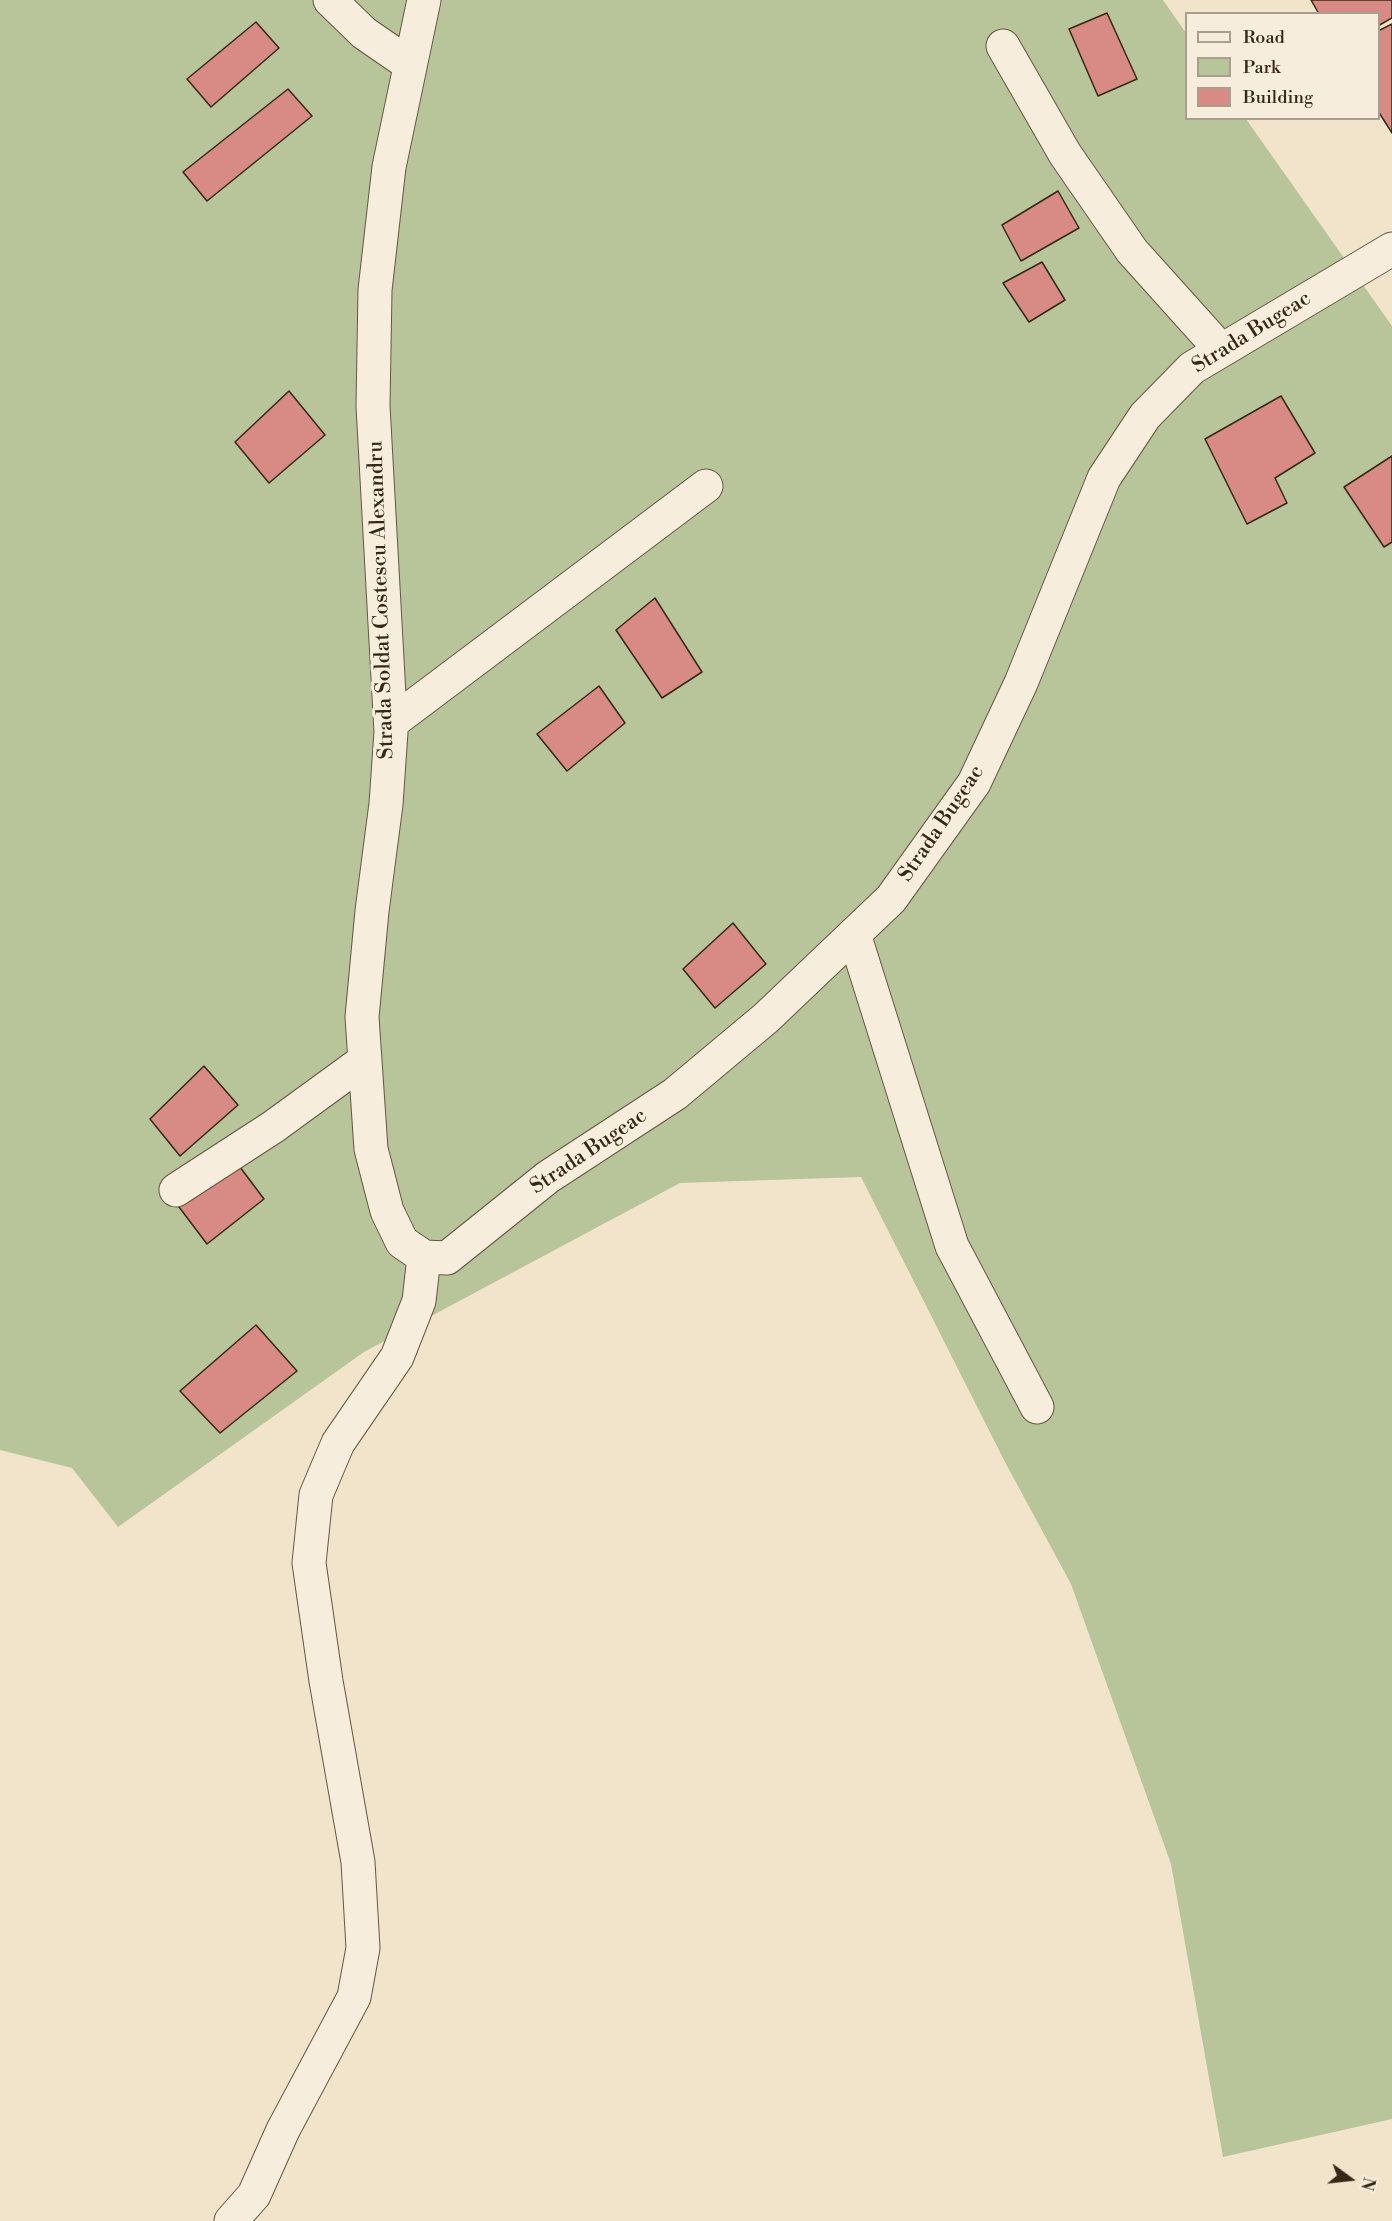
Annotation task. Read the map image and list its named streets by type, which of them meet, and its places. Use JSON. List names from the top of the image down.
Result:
{
  "streets": {
    "street": ["Strada Bugeac", "Strada Soldat Costescu Alexandru"]
  },
  "crossings": [
    ["Strada Bugeac", "Strada Soldat Costescu Alexandru"]
  ],
  "legend": ["Road", "Park", "Building"],
  "north": "right"
}
